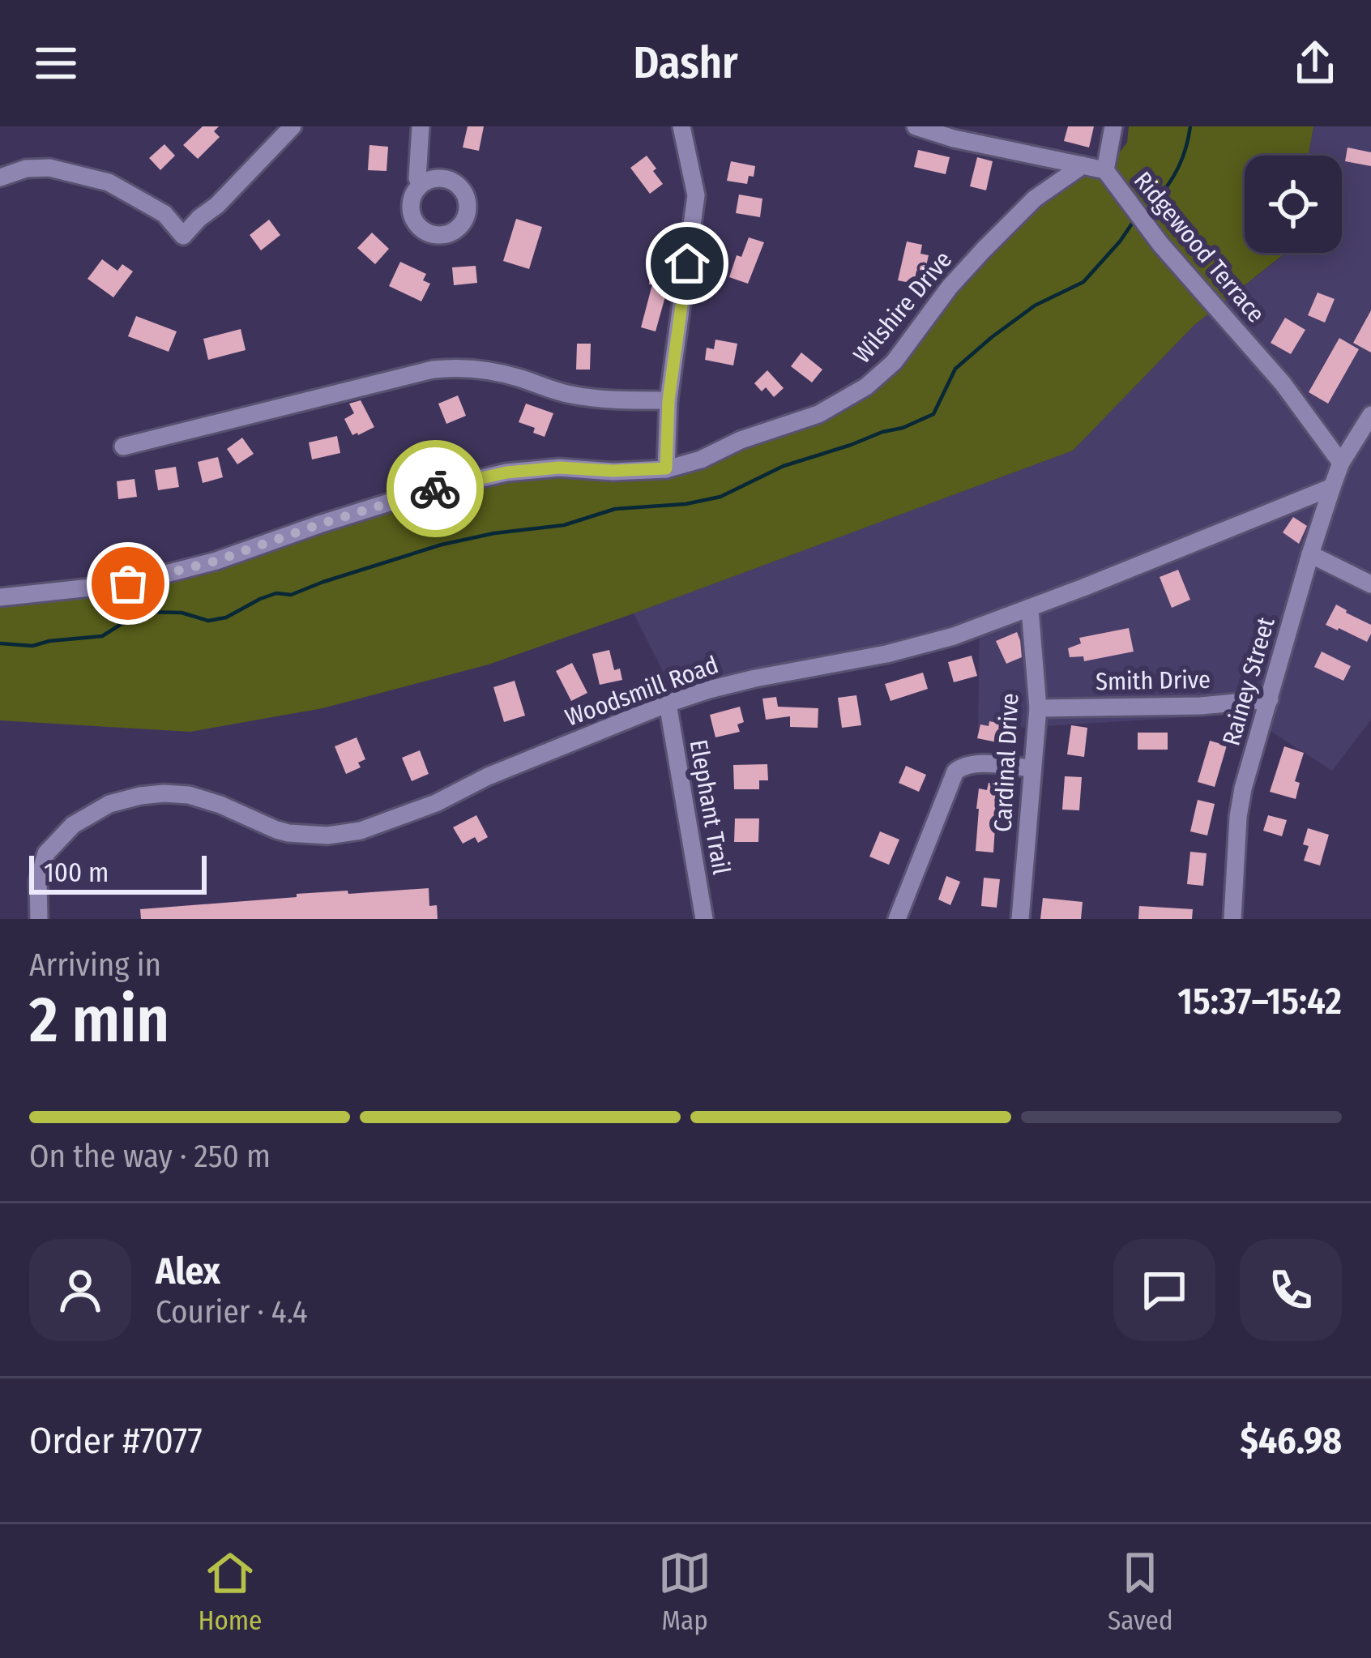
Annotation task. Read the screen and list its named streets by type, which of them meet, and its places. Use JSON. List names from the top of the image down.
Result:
{
  "streets": {
    "street": [
      "Ridgewood Terrace",
      "Wilshire Drive",
      "Smith Drive",
      "Rainey Street",
      "Woodsmill Road",
      "Cardinal Drive",
      "Elephant Trail"
    ]
  },
  "crossings": [
    ["Ridgewood Terrace", "Wilshire Drive"],
    ["Ridgewood Terrace", "Rainey Street"],
    ["Smith Drive", "Rainey Street"],
    ["Smith Drive", "Cardinal Drive"],
    ["Rainey Street", "Woodsmill Road"],
    ["Woodsmill Road", "Cardinal Drive"],
    ["Woodsmill Road", "Elephant Trail"]
  ],
  "scale_bar": "100 m",
  "page": {
    "header": "Dashr",
    "scale": "100 m",
    "heading": ["2 min", "Arriving in", "15:37–15:42"],
    "panel": [
      "Alex",
      "Courier · 4.4",
      "Order #7077",
      "$46.98"
    ],
    "bar": "On the way · 250 m",
    "tabs": ["Home", "Map", "Saved"]
  }
}
